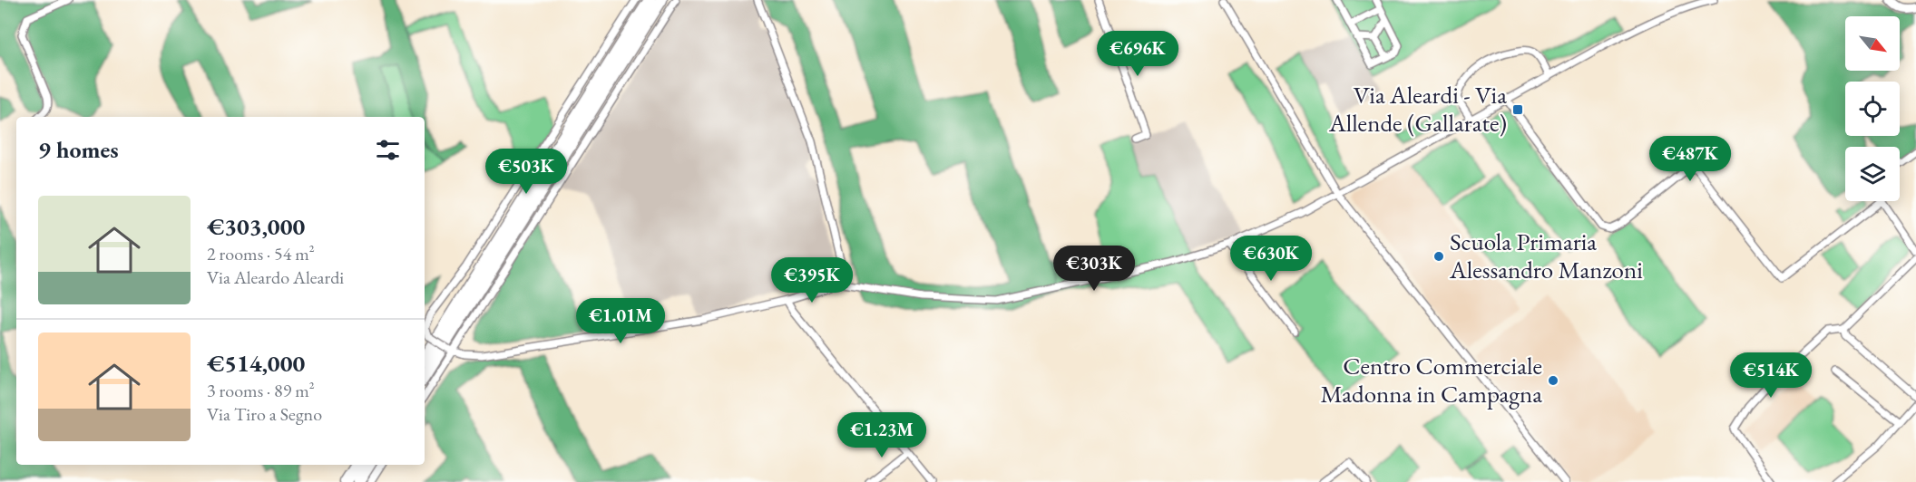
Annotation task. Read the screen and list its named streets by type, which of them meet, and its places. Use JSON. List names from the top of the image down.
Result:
{
  "places": {
    "transit": ["Via Aleardi - Via Allende (Gallarate)"],
    "other": ["Scuola Primaria Alessandro Manzoni", "Centro Commerciale Madonna in Campagna"]
  },
  "north": "bottom right",
  "page": {
    "price": [
      "€696K",
      "€487K",
      "€503K",
      "€630K",
      "€303K",
      "€395K",
      "€1.01M",
      "€514K",
      "€1.23M"
    ],
    "heading": "9 homes",
    "list": [
      {
        "name": "€303,000",
        "note": "2 rooms · 54 m² · Via Aleardo Aleardi"
      },
      {
        "name": "€514,000",
        "note": "3 rooms · 89 m² · Via Tiro a Segno"
      }
    ]
  }
}
